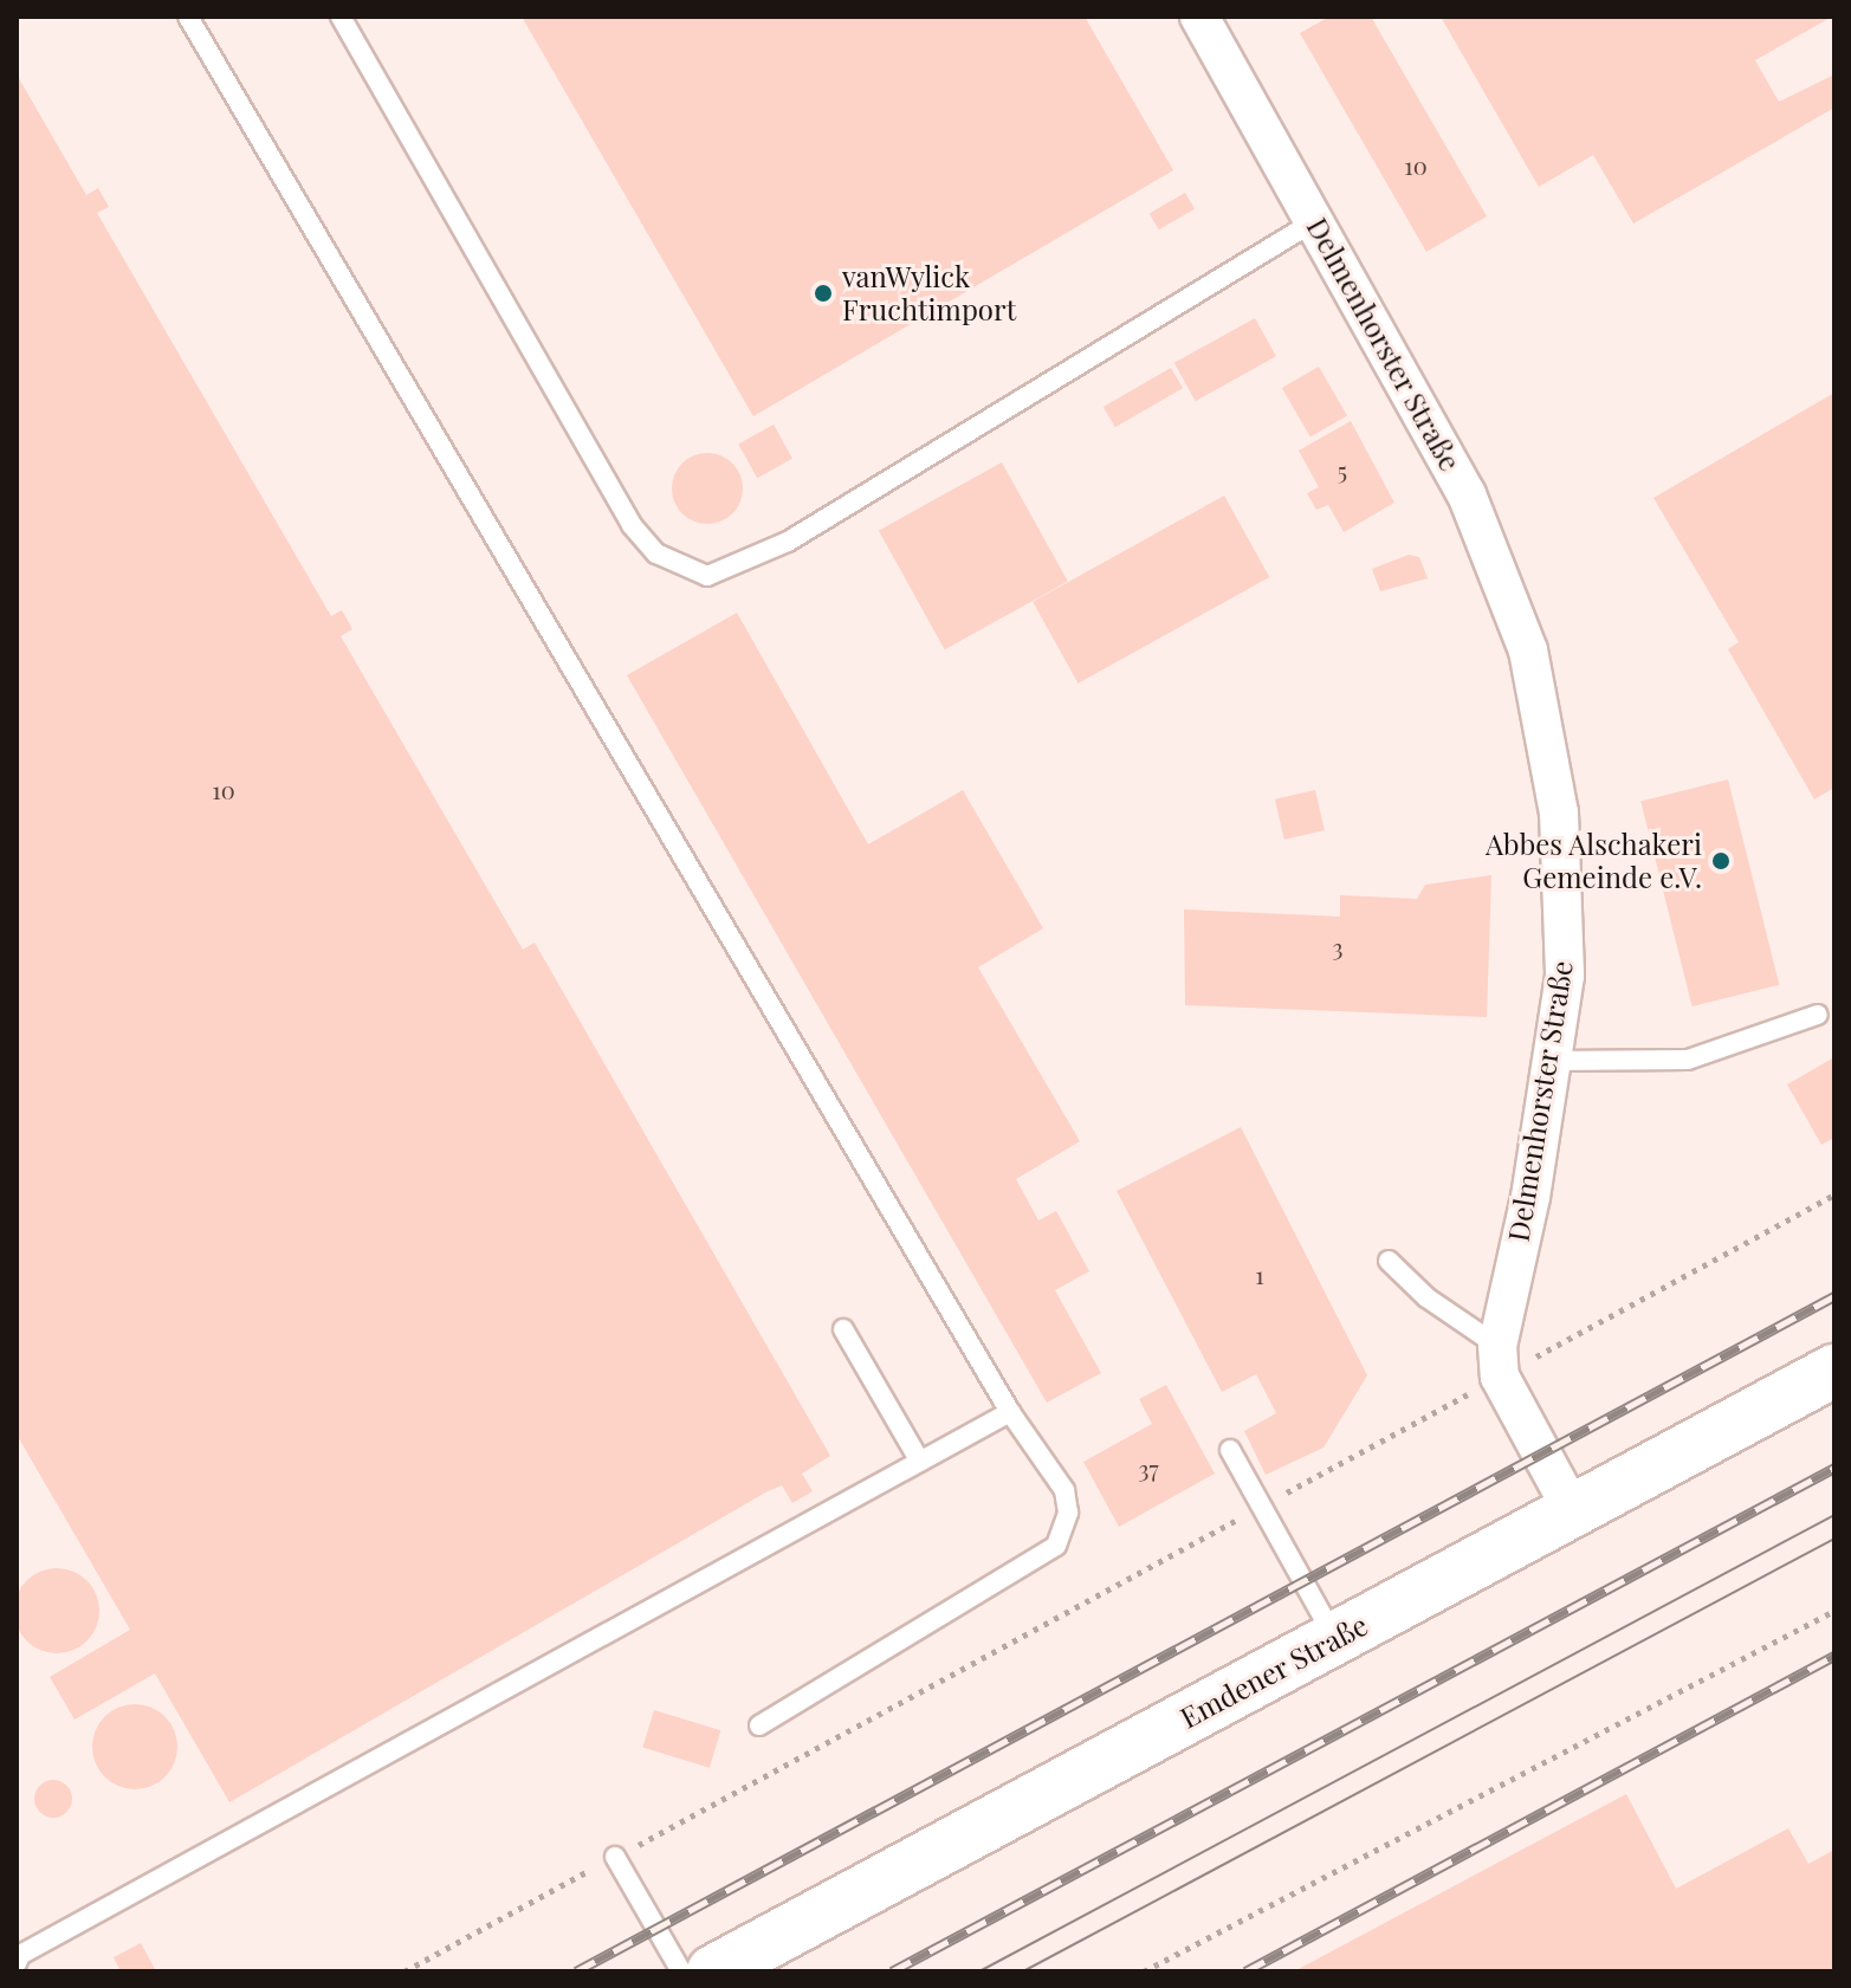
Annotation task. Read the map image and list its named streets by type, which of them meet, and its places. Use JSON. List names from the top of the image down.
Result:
{
  "streets": {
    "street": ["Delmenhorster Straße", "Emdener Straße"]
  },
  "places": ["vanWylick Fruchtimport", "Abbes Alschakeri Gemeinde e.V."],
  "house_numbers": [
    "10",
    "5",
    "10",
    "3",
    "1",
    "37"
  ]
}
